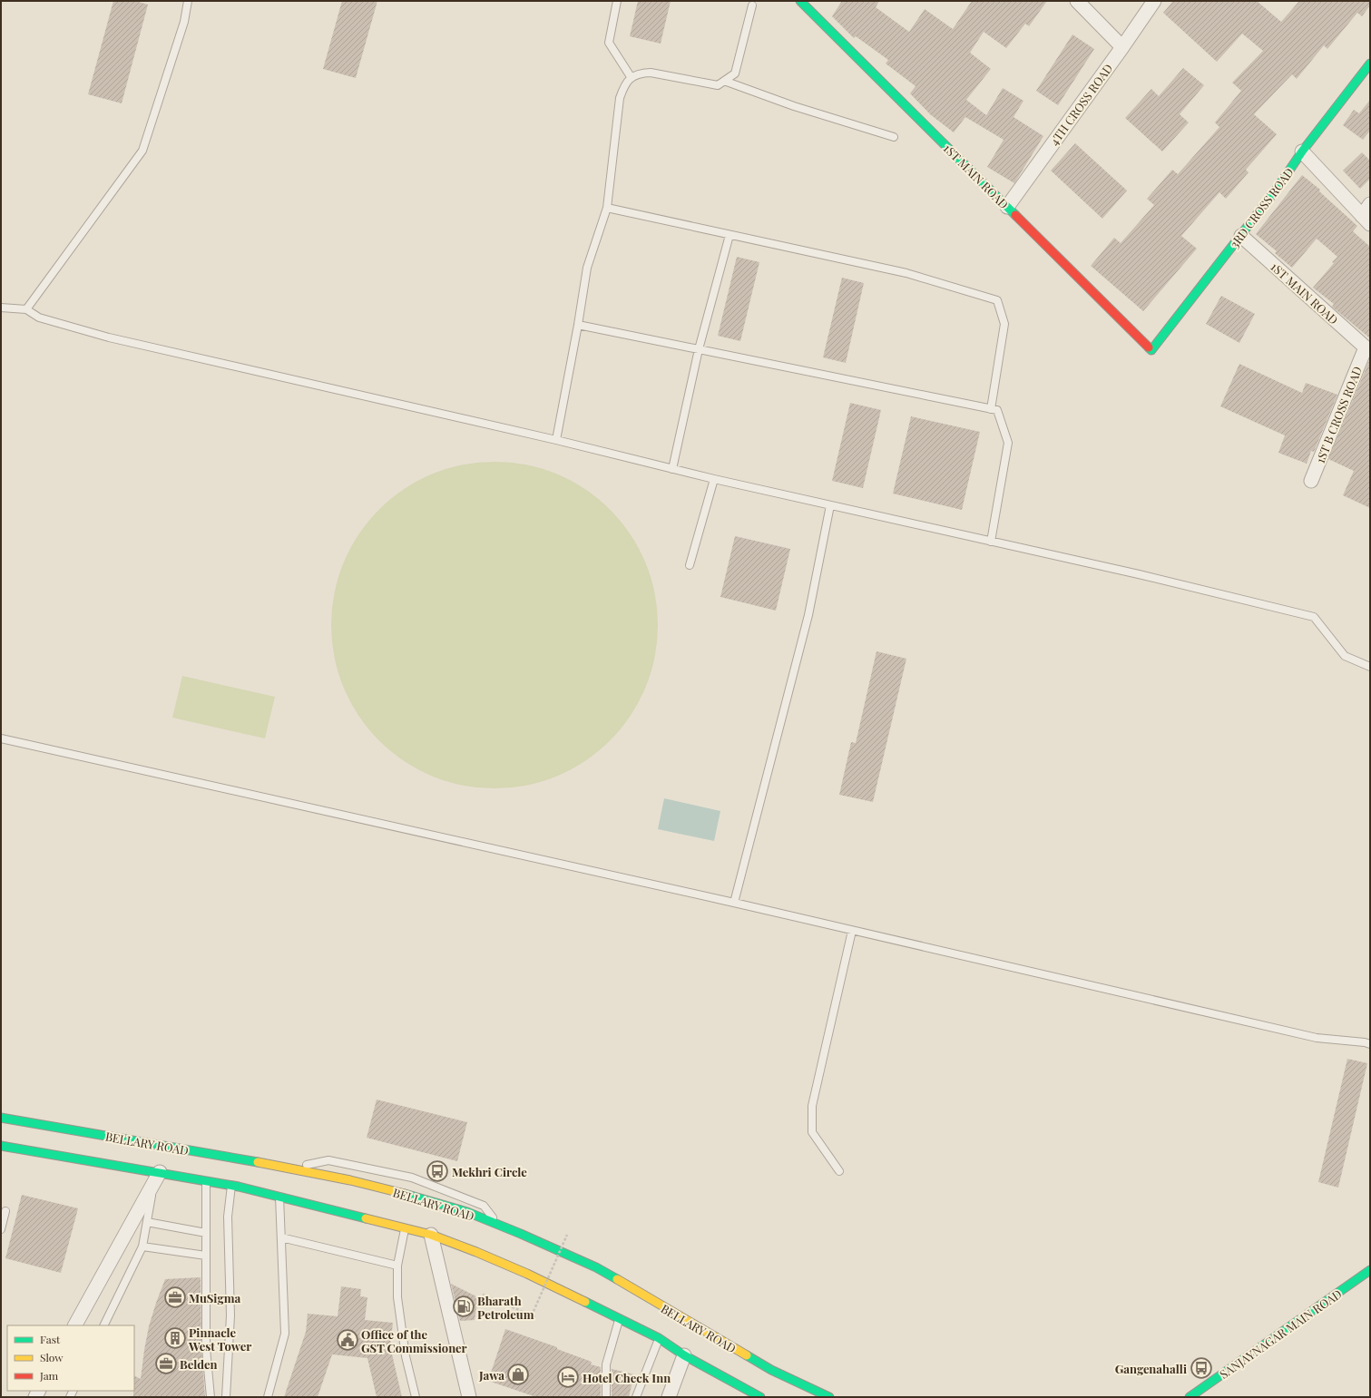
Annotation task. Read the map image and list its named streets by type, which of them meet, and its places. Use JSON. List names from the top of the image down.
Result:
{
  "streets": {
    "main road": [
      "1ST MAIN ROAD",
      "3RD CROSS ROAD",
      "BELLARY ROAD",
      "SANJAYNAGAR MAIN ROAD"
    ],
    "street": ["4TH CROSS ROAD", "1ST B CROSS ROAD"]
  },
  "crossings": [
    ["4TH CROSS ROAD", "1ST MAIN ROAD"],
    ["1ST MAIN ROAD", "3RD CROSS ROAD"],
    ["1ST MAIN ROAD", "1ST B CROSS ROAD"]
  ],
  "places": {
    "bus stop": ["Mekhri Circle", "Gangenahalli"],
    "office": ["MuSigma", "Belden"],
    "fuel station": ["Bharath Petroleum"],
    "building": ["Pinnacle West Tower"],
    "public building": ["Office of the GST Commissioner"],
    "shop": ["Jawa"],
    "hotel": ["Hotel Check Inn"]
  },
  "legend": ["Fast", "Slow", "Jam"]
}
